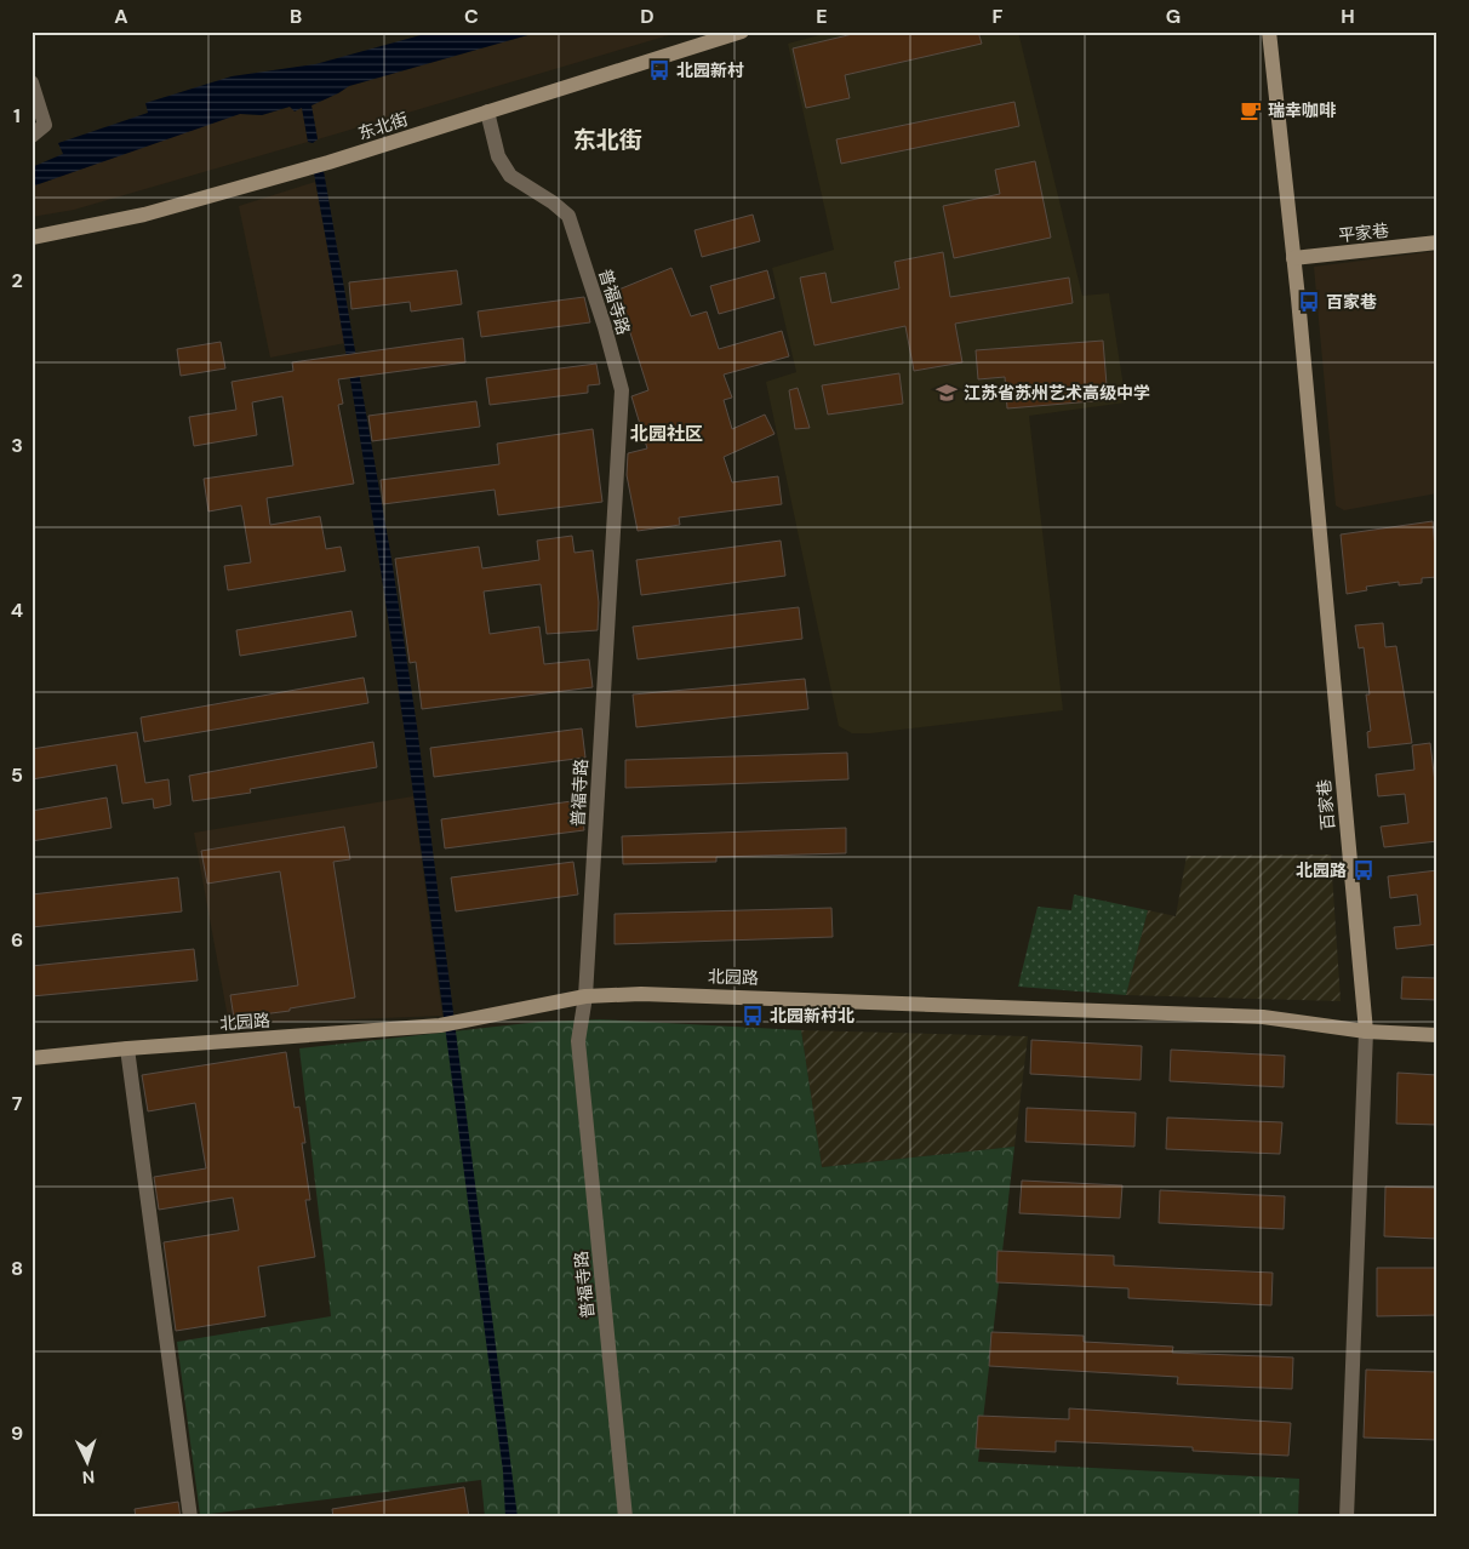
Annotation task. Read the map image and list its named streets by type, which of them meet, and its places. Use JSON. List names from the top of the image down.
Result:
{
  "streets": {
    "street": [
      "东北街",
      "平家巷",
      "普福寺路",
      "百家巷",
      "北园路"
    ]
  },
  "crossings": [
    ["东北街", "普福寺路"],
    ["平家巷", "百家巷"],
    ["普福寺路", "北园路"],
    ["百家巷", "北园路"]
  ],
  "districts": ["东北街", "北园社区"],
  "places": {
    "bus stop": [
      "北园新村",
      "百家巷",
      "北园路",
      "北园新村北"
    ],
    "cafe": ["瑞幸咖啡"],
    "school or university": ["江苏省苏州艺术高级中学"]
  },
  "north": "bottom",
  "grid": {
    "columns": [
      "A",
      "B",
      "C",
      "D",
      "E",
      "F",
      "G",
      "H"
    ],
    "rows": [
      "1",
      "2",
      "3",
      "4",
      "5",
      "6",
      "7",
      "8",
      "9"
    ]
  }
}
